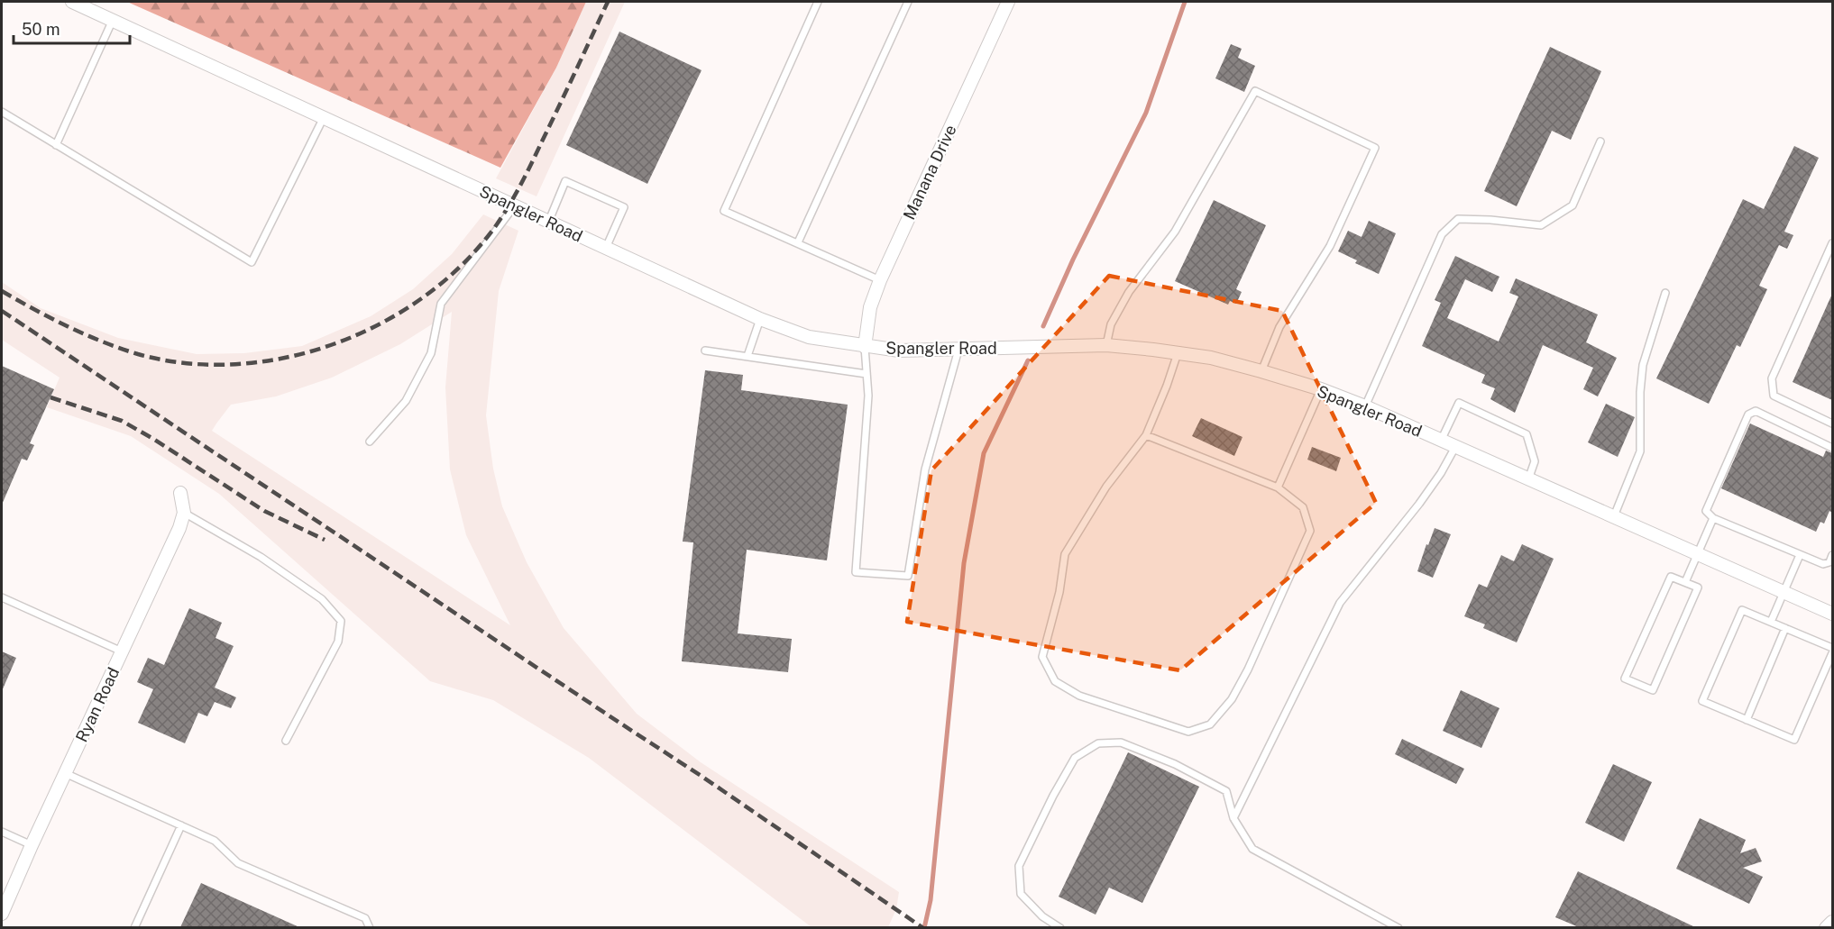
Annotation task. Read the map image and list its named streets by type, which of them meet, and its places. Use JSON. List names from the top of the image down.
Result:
{
  "streets": {
    "street": ["Manana Drive", "Spangler Road", "Ryan Road"]
  },
  "crossings": [
    ["Manana Drive", "Spangler Road"]
  ],
  "scale_bar": "50 m"
}
